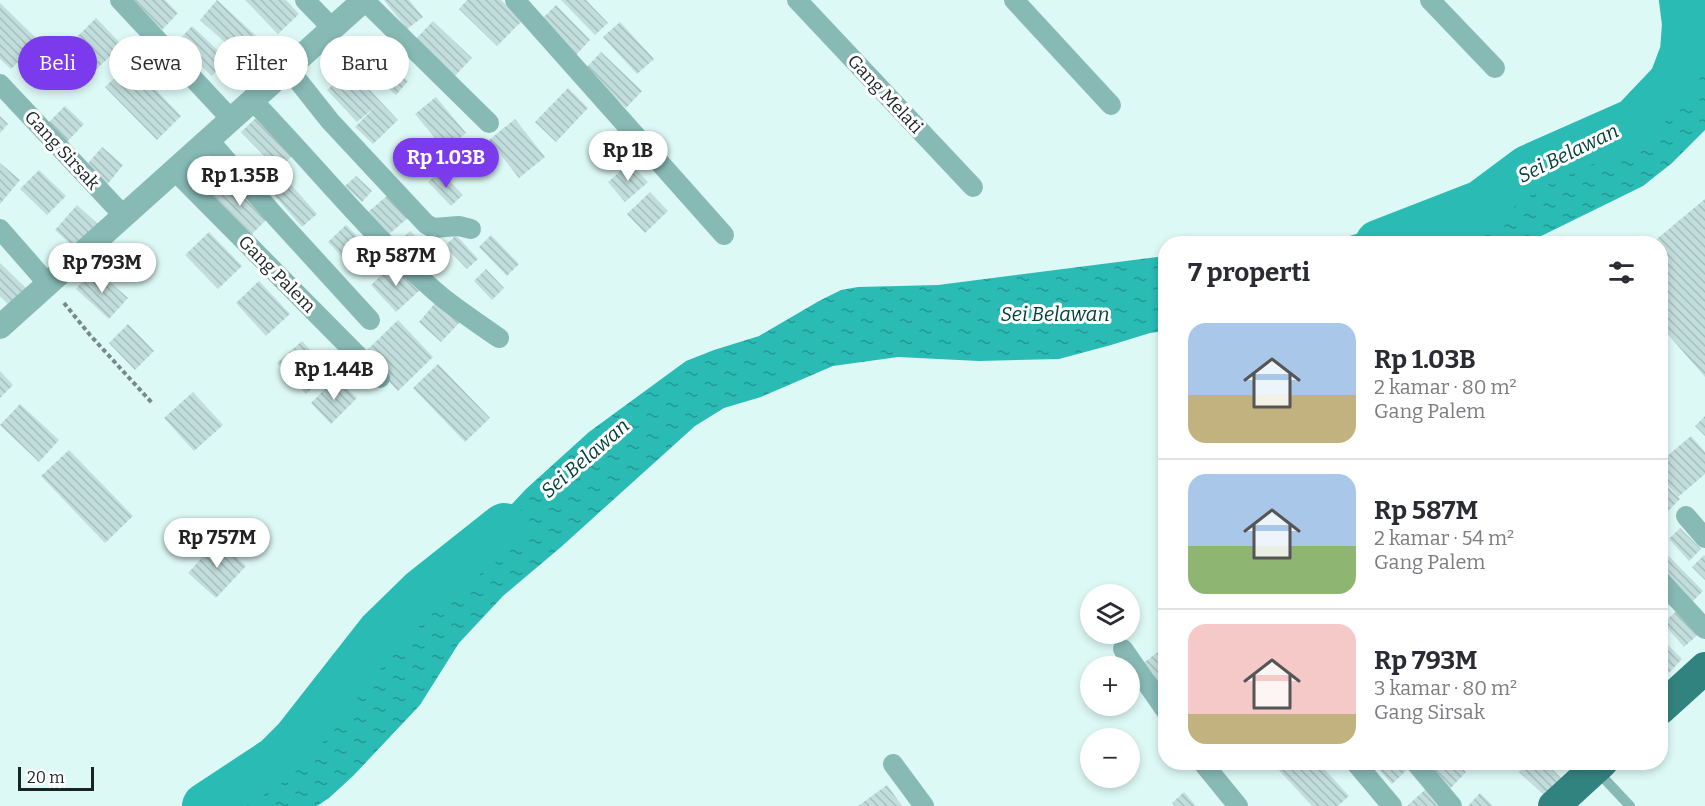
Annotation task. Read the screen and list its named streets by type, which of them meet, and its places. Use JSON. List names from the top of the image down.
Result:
{
  "streets": {
    "street": ["Gang Melati", "Gang Sirsak", "Gang Palem"]
  },
  "water": ["Sei Belawan"],
  "scale_bar": "20 m",
  "page": {
    "chip": [
      "Beli",
      "Sewa",
      "Filter",
      "Baru"
    ],
    "price": [
      "Rp 1B",
      "Rp 1.03B",
      "Rp 1.35B",
      "Rp 587M",
      "Rp 793M",
      "Rp 1.44B",
      "Rp 757M"
    ],
    "heading": "7 properti",
    "list": [
      {
        "name": "Rp 1.03B",
        "note": "2 kamar · 80 m² · Gang Palem"
      },
      {
        "name": "Rp 587M",
        "note": "2 kamar · 54 m² · Gang Palem"
      },
      {
        "name": "Rp 793M",
        "note": "3 kamar · 80 m² · Gang Sirsak"
      }
    ],
    "map_buttons": ["+", "−"],
    "scale": "20 m"
  }
}
